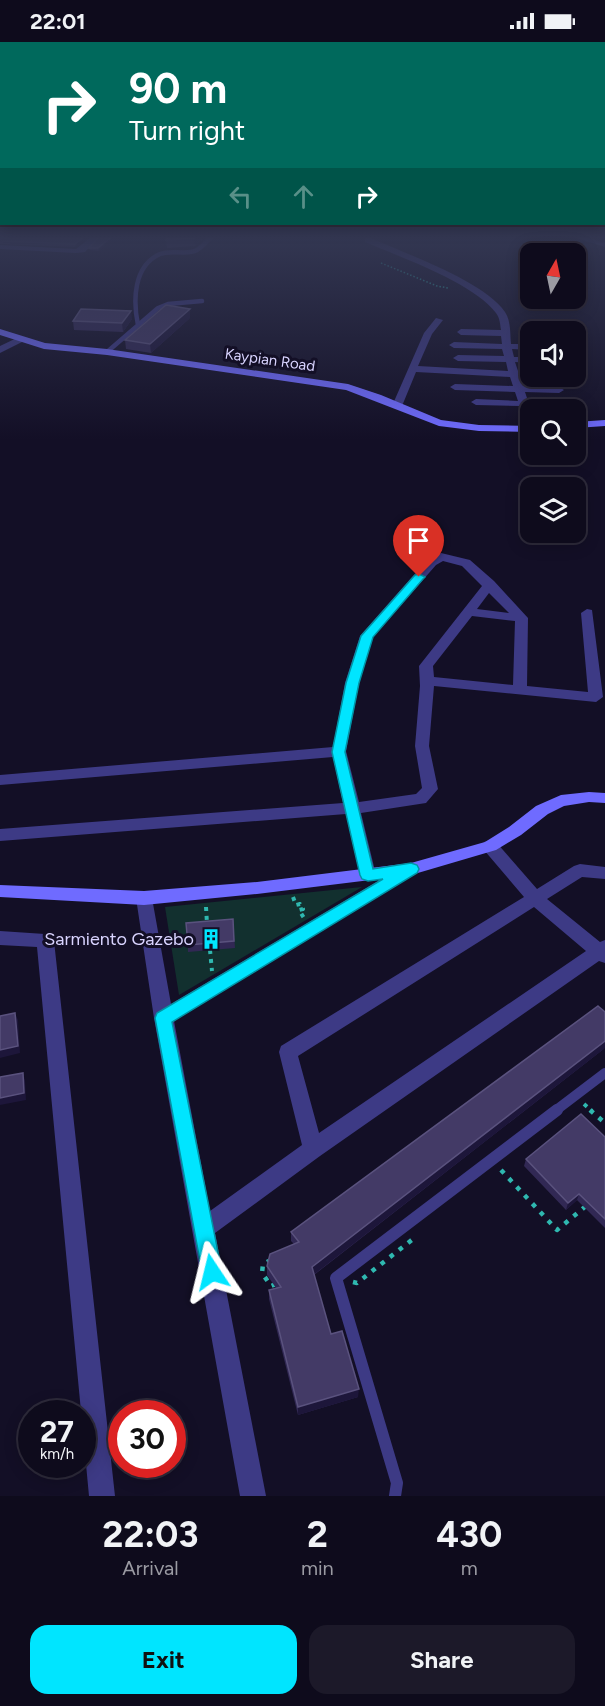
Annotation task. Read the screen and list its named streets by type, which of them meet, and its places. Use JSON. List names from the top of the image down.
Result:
{
  "streets": {
    "main road": ["Kaypian Road"]
  },
  "places": {
    "building": ["Sarmiento Gazebo"]
  },
  "north": "top",
  "page": {
    "status": "22:01",
    "turn": ["90 m", "Turn right"],
    "speed": "27 km/h",
    "limit": "30",
    "eta": [
      "22:03",
      "Arrival",
      "2",
      "min",
      "430",
      "m"
    ],
    "buttons": ["Exit", "Share"]
  }
}
